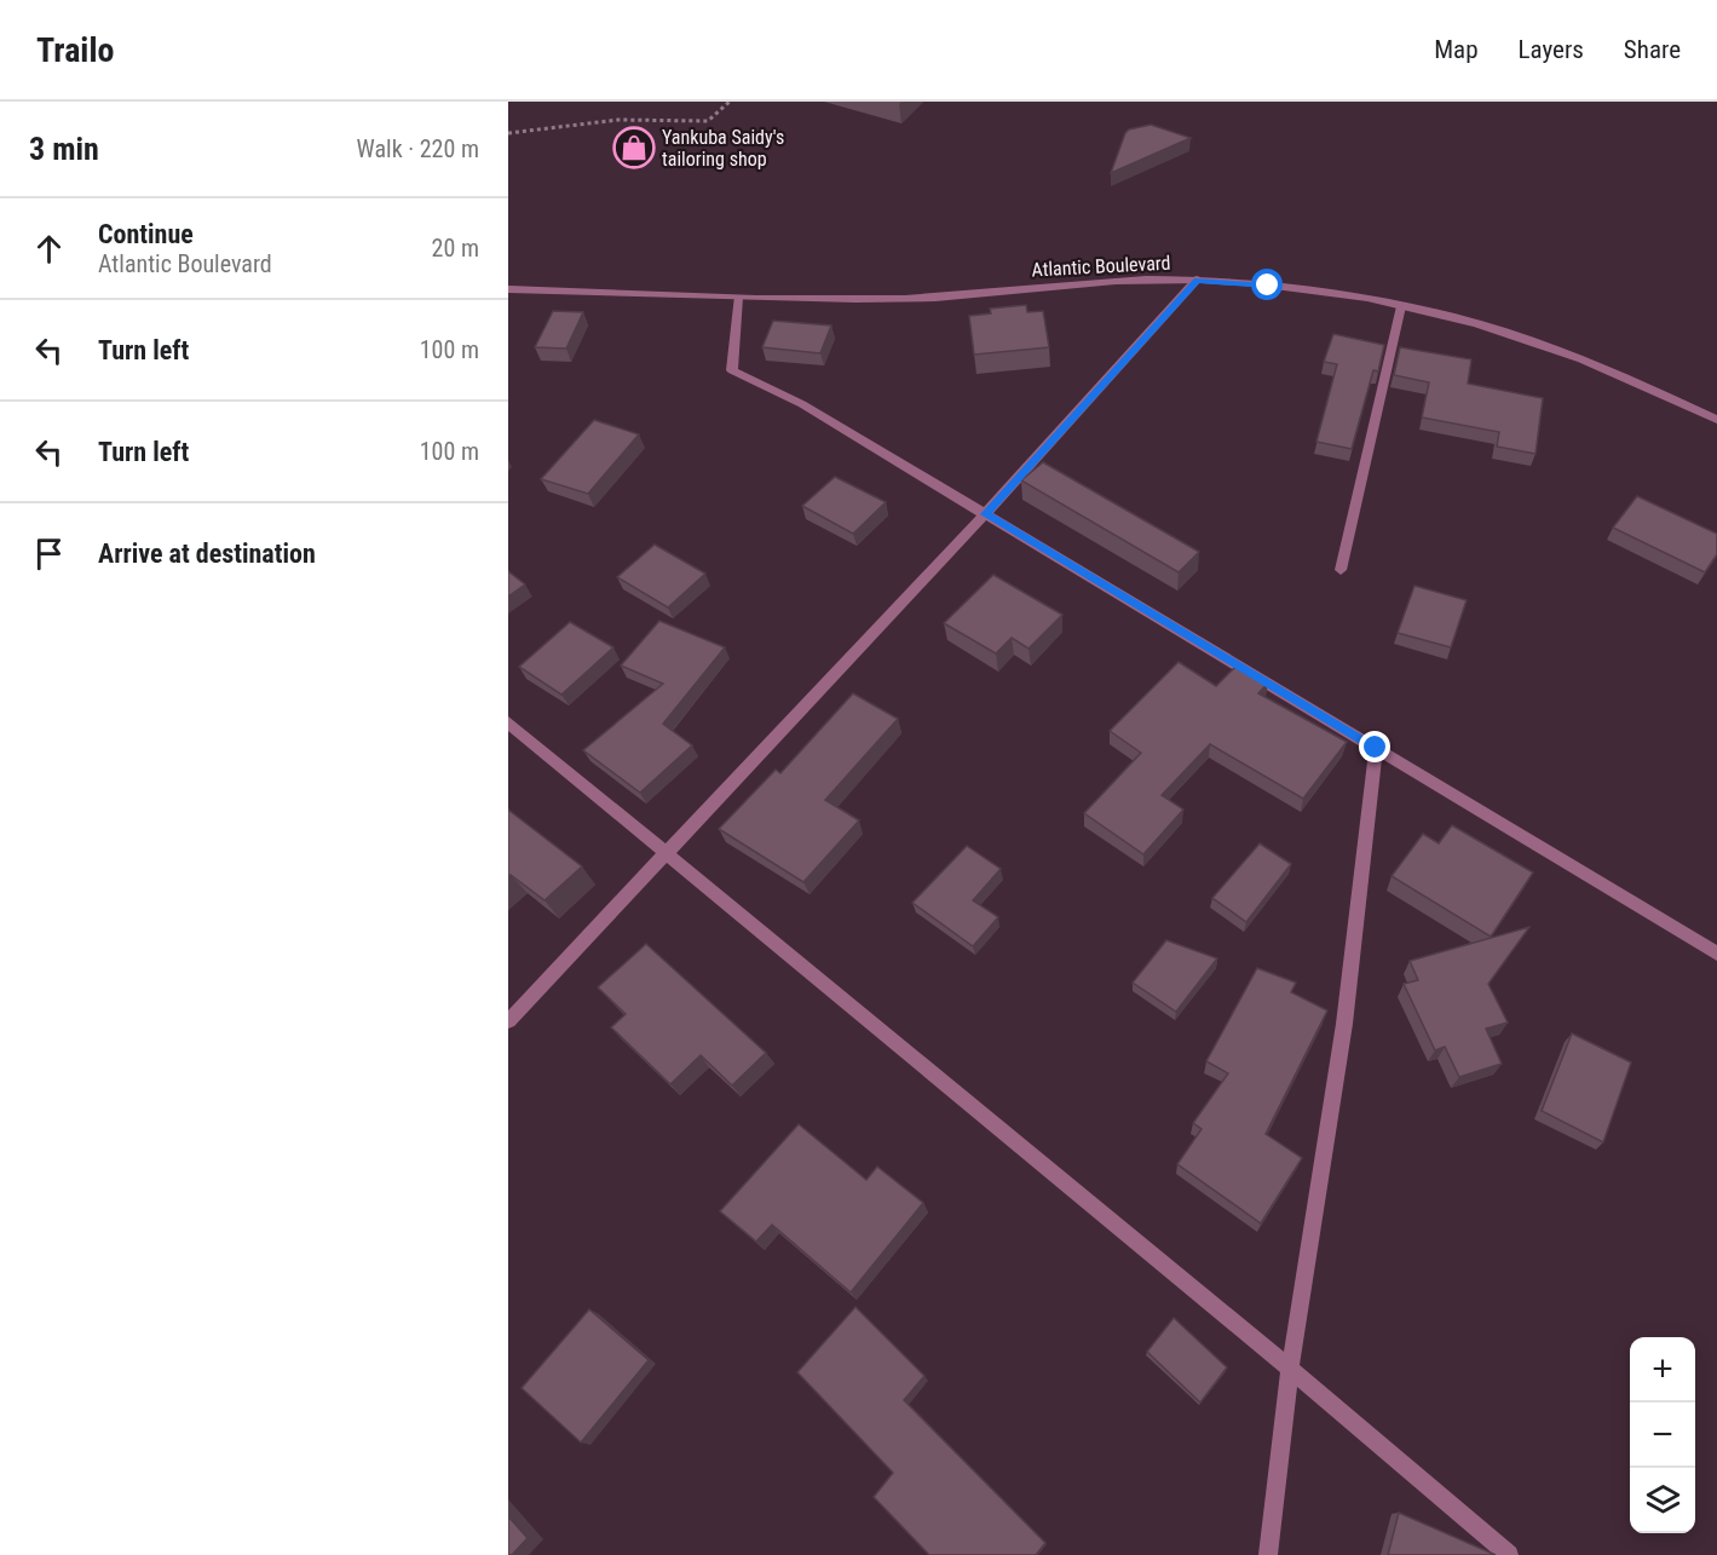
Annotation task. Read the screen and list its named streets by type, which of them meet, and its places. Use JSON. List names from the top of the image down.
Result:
{
  "streets": {
    "street": ["Atlantic Boulevard"]
  },
  "places": {
    "shop": ["Yankuba Saidy's tailoring shop"]
  },
  "page": {
    "header": "Trailo",
    "nav": ["Map", "Layers", "Share"],
    "heading": ["3 min", "Walk · 220 m"],
    "list": [
      ["Continue", "Atlantic Boulevard", "20 m"],
      ["Turn left", "100 m"],
      ["Turn left", "100 m"],
      "Arrive at destination"
    ],
    "map_buttons": ["+", "−"]
  }
}
